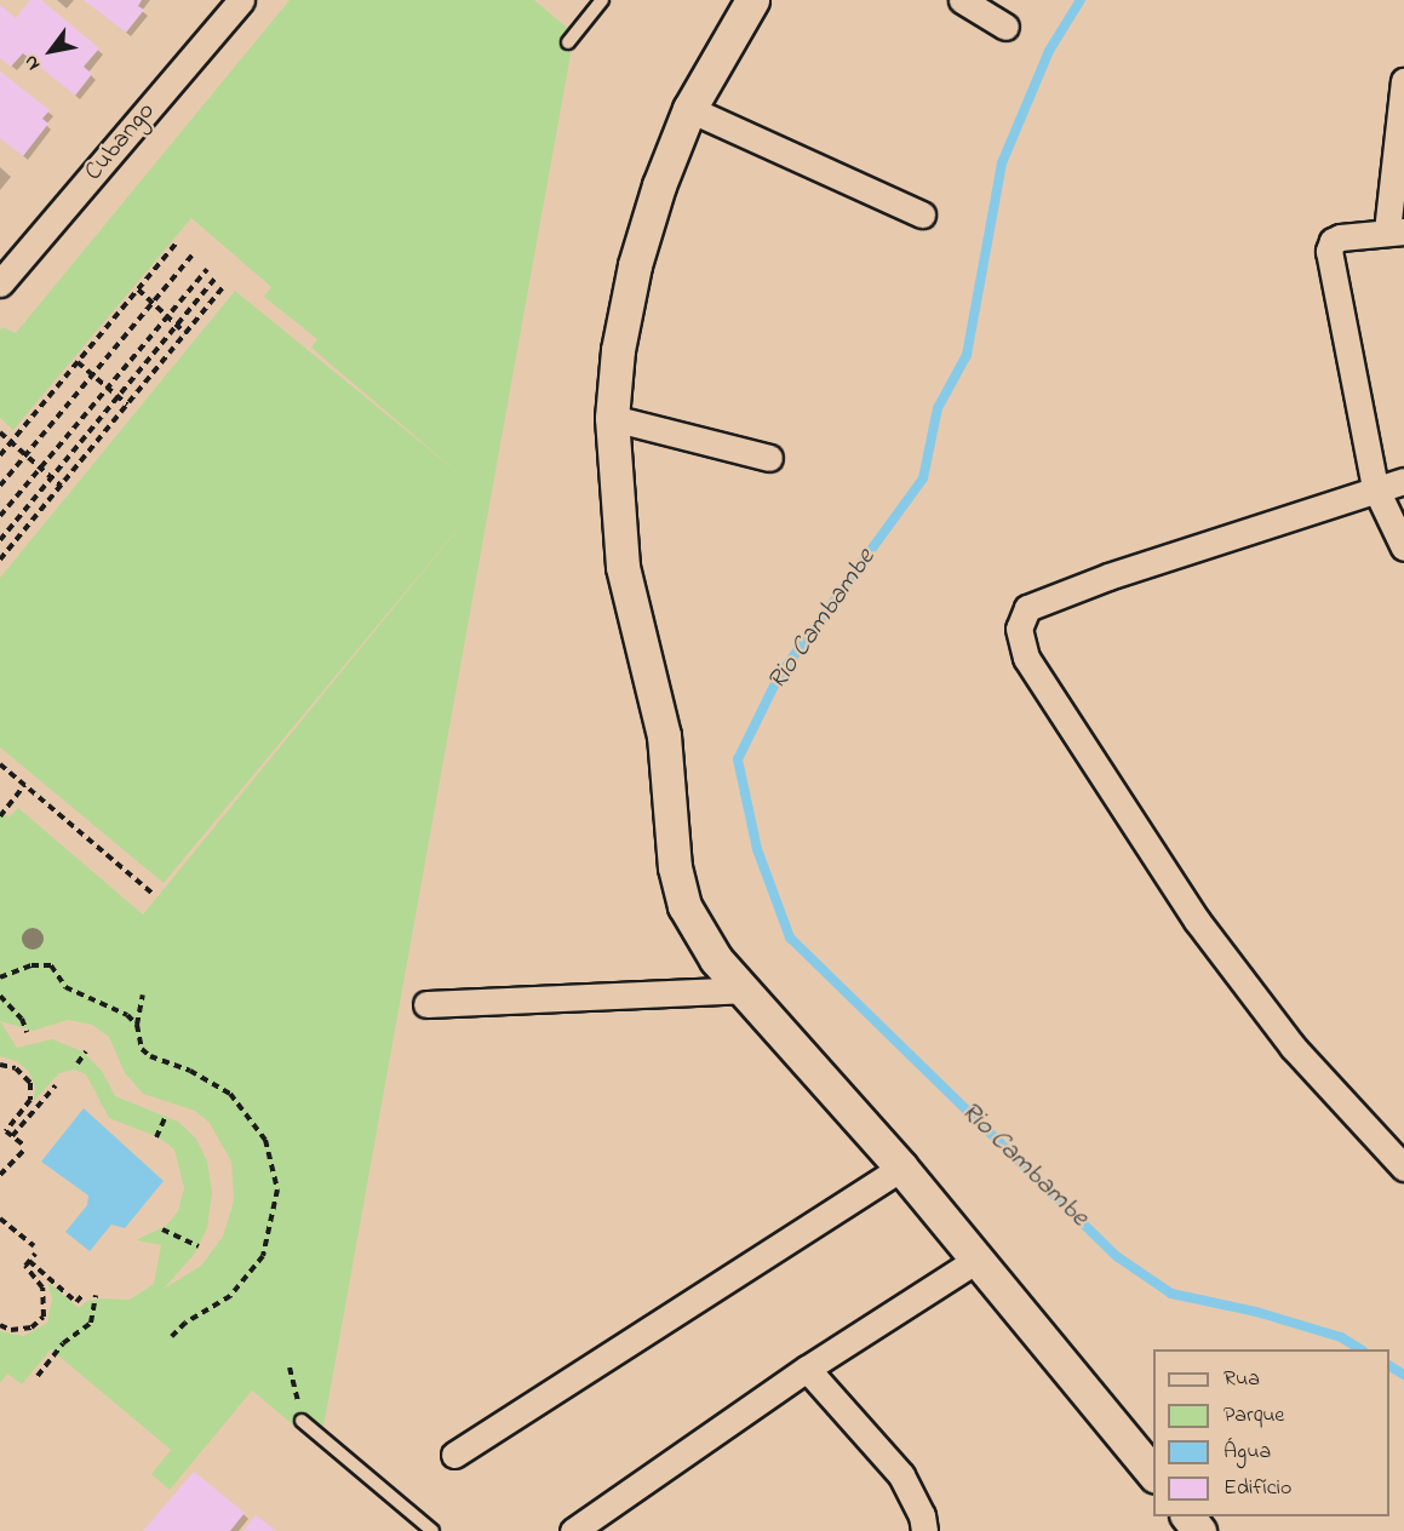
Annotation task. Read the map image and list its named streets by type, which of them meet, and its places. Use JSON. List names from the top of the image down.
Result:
{
  "streets": {
    "street": ["Cubango"]
  },
  "water": ["Rio Cambambe"],
  "legend": [
    "Rua",
    "Parque",
    "Água",
    "Edifício"
  ],
  "north": "bottom left"
}
